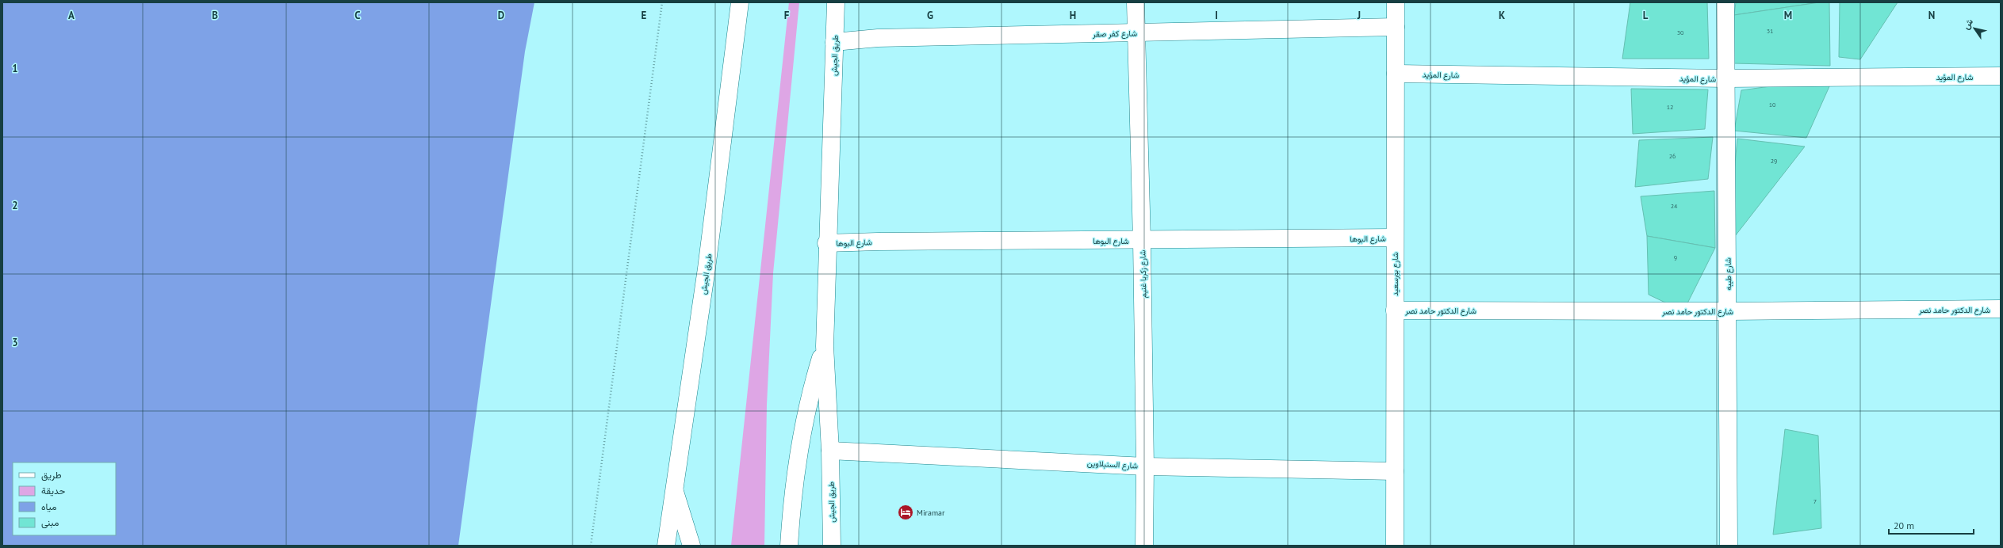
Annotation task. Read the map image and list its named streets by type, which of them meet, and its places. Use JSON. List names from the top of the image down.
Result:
{
  "streets": {
    "main road": [
      "شارع كفر صقر",
      "طريق الجيش",
      "شارع المؤيد",
      "شارع البوها",
      "شارع زكريا غنيم",
      "شارع بورسعيد",
      "شارع طيبه",
      "شارع الدكتور حامد نصر",
      "شارع السنبلاوين"
    ]
  },
  "crossings": [
    ["شارع كفر صقر", "طريق الجيش"],
    ["شارع كفر صقر", "شارع زكريا غنيم"],
    ["شارع كفر صقر", "شارع بورسعيد"],
    ["طريق الجيش", "شارع البوها"],
    ["طريق الجيش", "شارع السنبلاوين"],
    ["شارع المؤيد", "شارع بورسعيد"],
    ["شارع المؤيد", "شارع طيبه"],
    ["شارع البوها", "شارع زكريا غنيم"],
    ["شارع البوها", "شارع بورسعيد"],
    ["شارع زكريا غنيم", "شارع السنبلاوين"],
    ["شارع بورسعيد", "شارع الدكتور حامد نصر"],
    ["شارع بورسعيد", "شارع السنبلاوين"],
    ["شارع طيبه", "شارع الدكتور حامد نصر"]
  ],
  "places": {
    "hotel": ["Miramar"]
  },
  "house_numbers": [
    "31",
    "30",
    "10",
    "12",
    "26",
    "29",
    "24",
    "9",
    "7"
  ],
  "legend": [
    "طريق",
    "حديقة",
    "مياه",
    "مبنى"
  ],
  "scale_bar": "20 m",
  "north": "top left",
  "grid": {
    "columns": [
      "A",
      "B",
      "C",
      "D",
      "E",
      "F",
      "G",
      "H",
      "I",
      "J",
      "K",
      "L",
      "M",
      "N"
    ],
    "rows": ["1", "2", "3"]
  }
}
